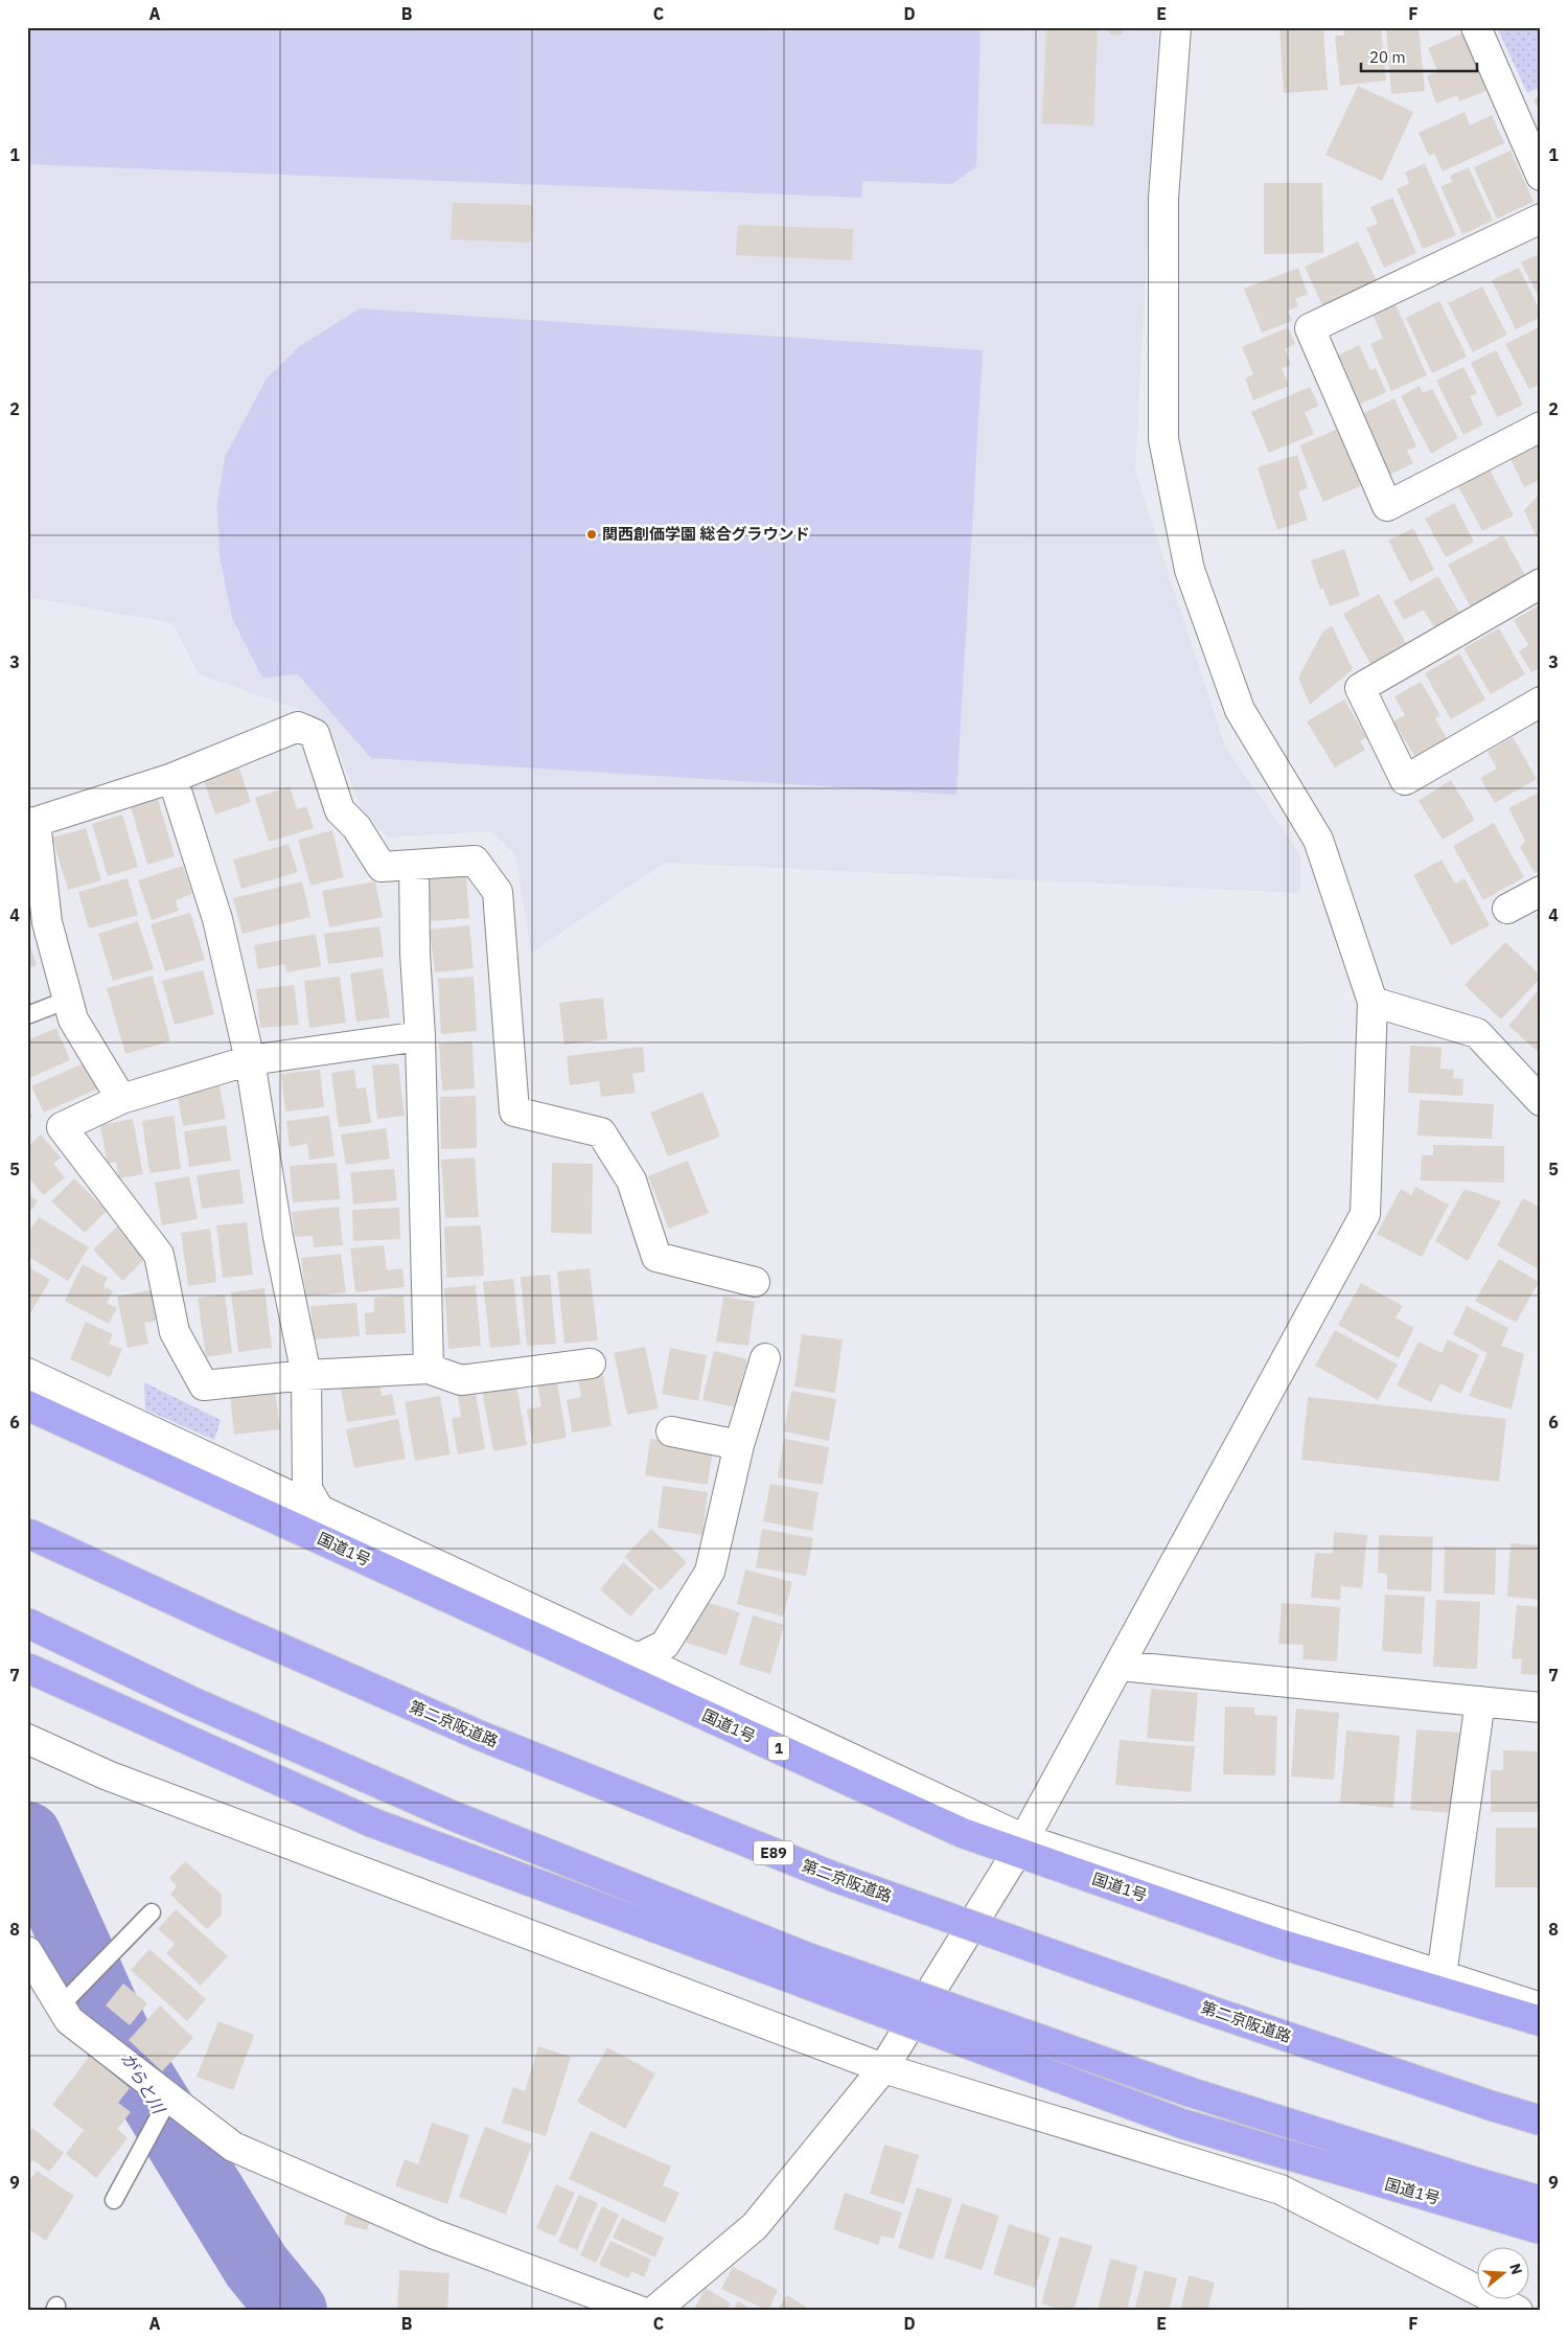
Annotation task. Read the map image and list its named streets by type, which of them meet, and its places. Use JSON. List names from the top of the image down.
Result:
{
  "streets": {
    "highway": [
      "国道1号",
      "第二京阪道路",
      "1",
      "E89"
    ]
  },
  "water": ["がらと川"],
  "places": ["関西創価学園 総合グラウンド"],
  "scale_bar": "20 m",
  "north": "right",
  "grid": {
    "columns": [
      "A",
      "B",
      "C",
      "D",
      "E",
      "F"
    ],
    "rows": [
      "1",
      "2",
      "3",
      "4",
      "5",
      "6",
      "7",
      "8",
      "9"
    ]
  }
}
